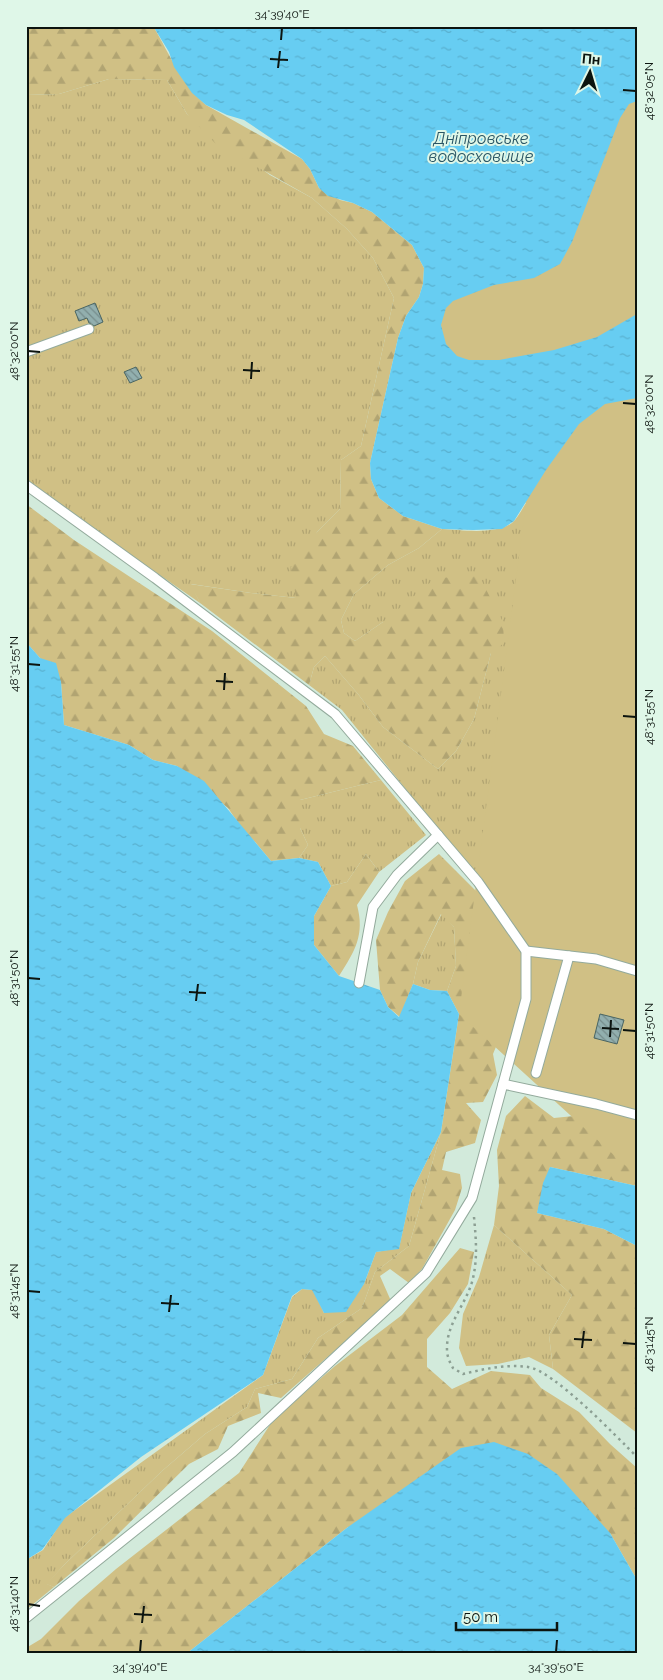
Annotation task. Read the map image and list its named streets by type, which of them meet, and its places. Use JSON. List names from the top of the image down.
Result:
{
  "water": ["Дніпровське водосховище"],
  "scale_bar": "50 m",
  "north": "top",
  "coordinates": [
    "34°39'40\"E",
    "48°32'05\"N",
    "48°32'00\"N",
    "48°31'55\"N",
    "48°31'50\"N",
    "48°31'45\"N",
    "48°31'40\"N",
    "34°39'50\"E"
  ]
}
